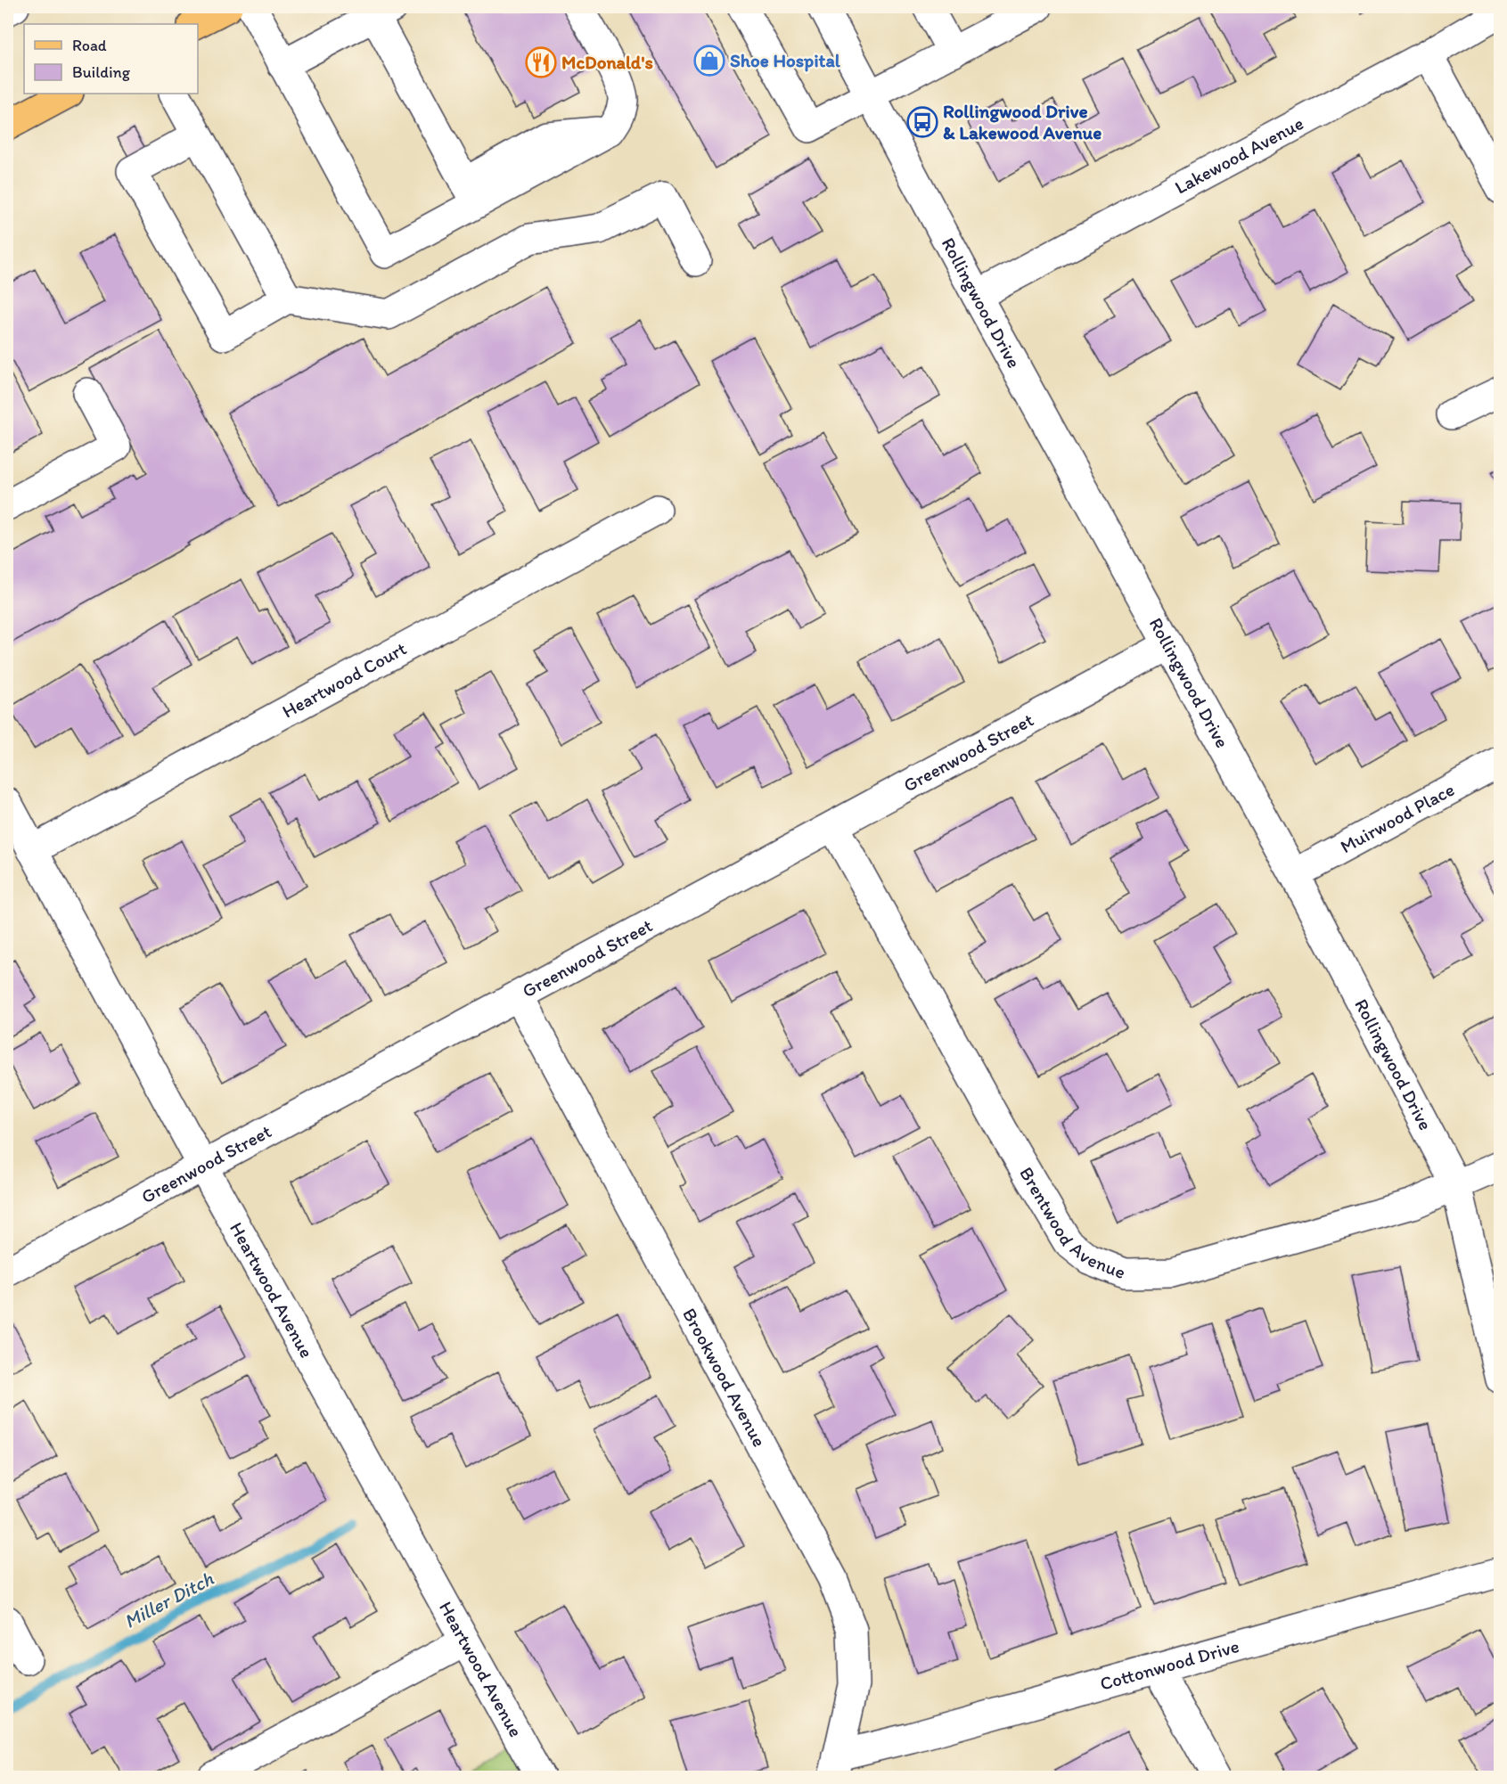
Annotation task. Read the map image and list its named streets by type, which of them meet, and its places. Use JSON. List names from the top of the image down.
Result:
{
  "streets": {
    "street": [
      "Lakewood Avenue",
      "Rollingwood Drive",
      "Heartwood Court",
      "Greenwood Street",
      "Muirwood Place",
      "Brentwood Avenue",
      "Heartwood Avenue",
      "Brookwood Avenue",
      "Cottonwood Drive"
    ]
  },
  "crossings": [
    ["Lakewood Avenue", "Rollingwood Drive"],
    ["Rollingwood Drive", "Greenwood Street"],
    ["Rollingwood Drive", "Muirwood Place"],
    ["Rollingwood Drive", "Brentwood Avenue"],
    ["Heartwood Court", "Heartwood Avenue"],
    ["Greenwood Street", "Brentwood Avenue"],
    ["Greenwood Street", "Heartwood Avenue"],
    ["Greenwood Street", "Brookwood Avenue"],
    ["Brookwood Avenue", "Cottonwood Drive"]
  ],
  "water": ["Miller Ditch"],
  "places": {
    "shop": ["Shoe Hospital"],
    "restaurant": ["McDonald's"],
    "bus stop": ["Rollingwood Drive & Lakewood Avenue"]
  },
  "legend": ["Road", "Building"]
}
